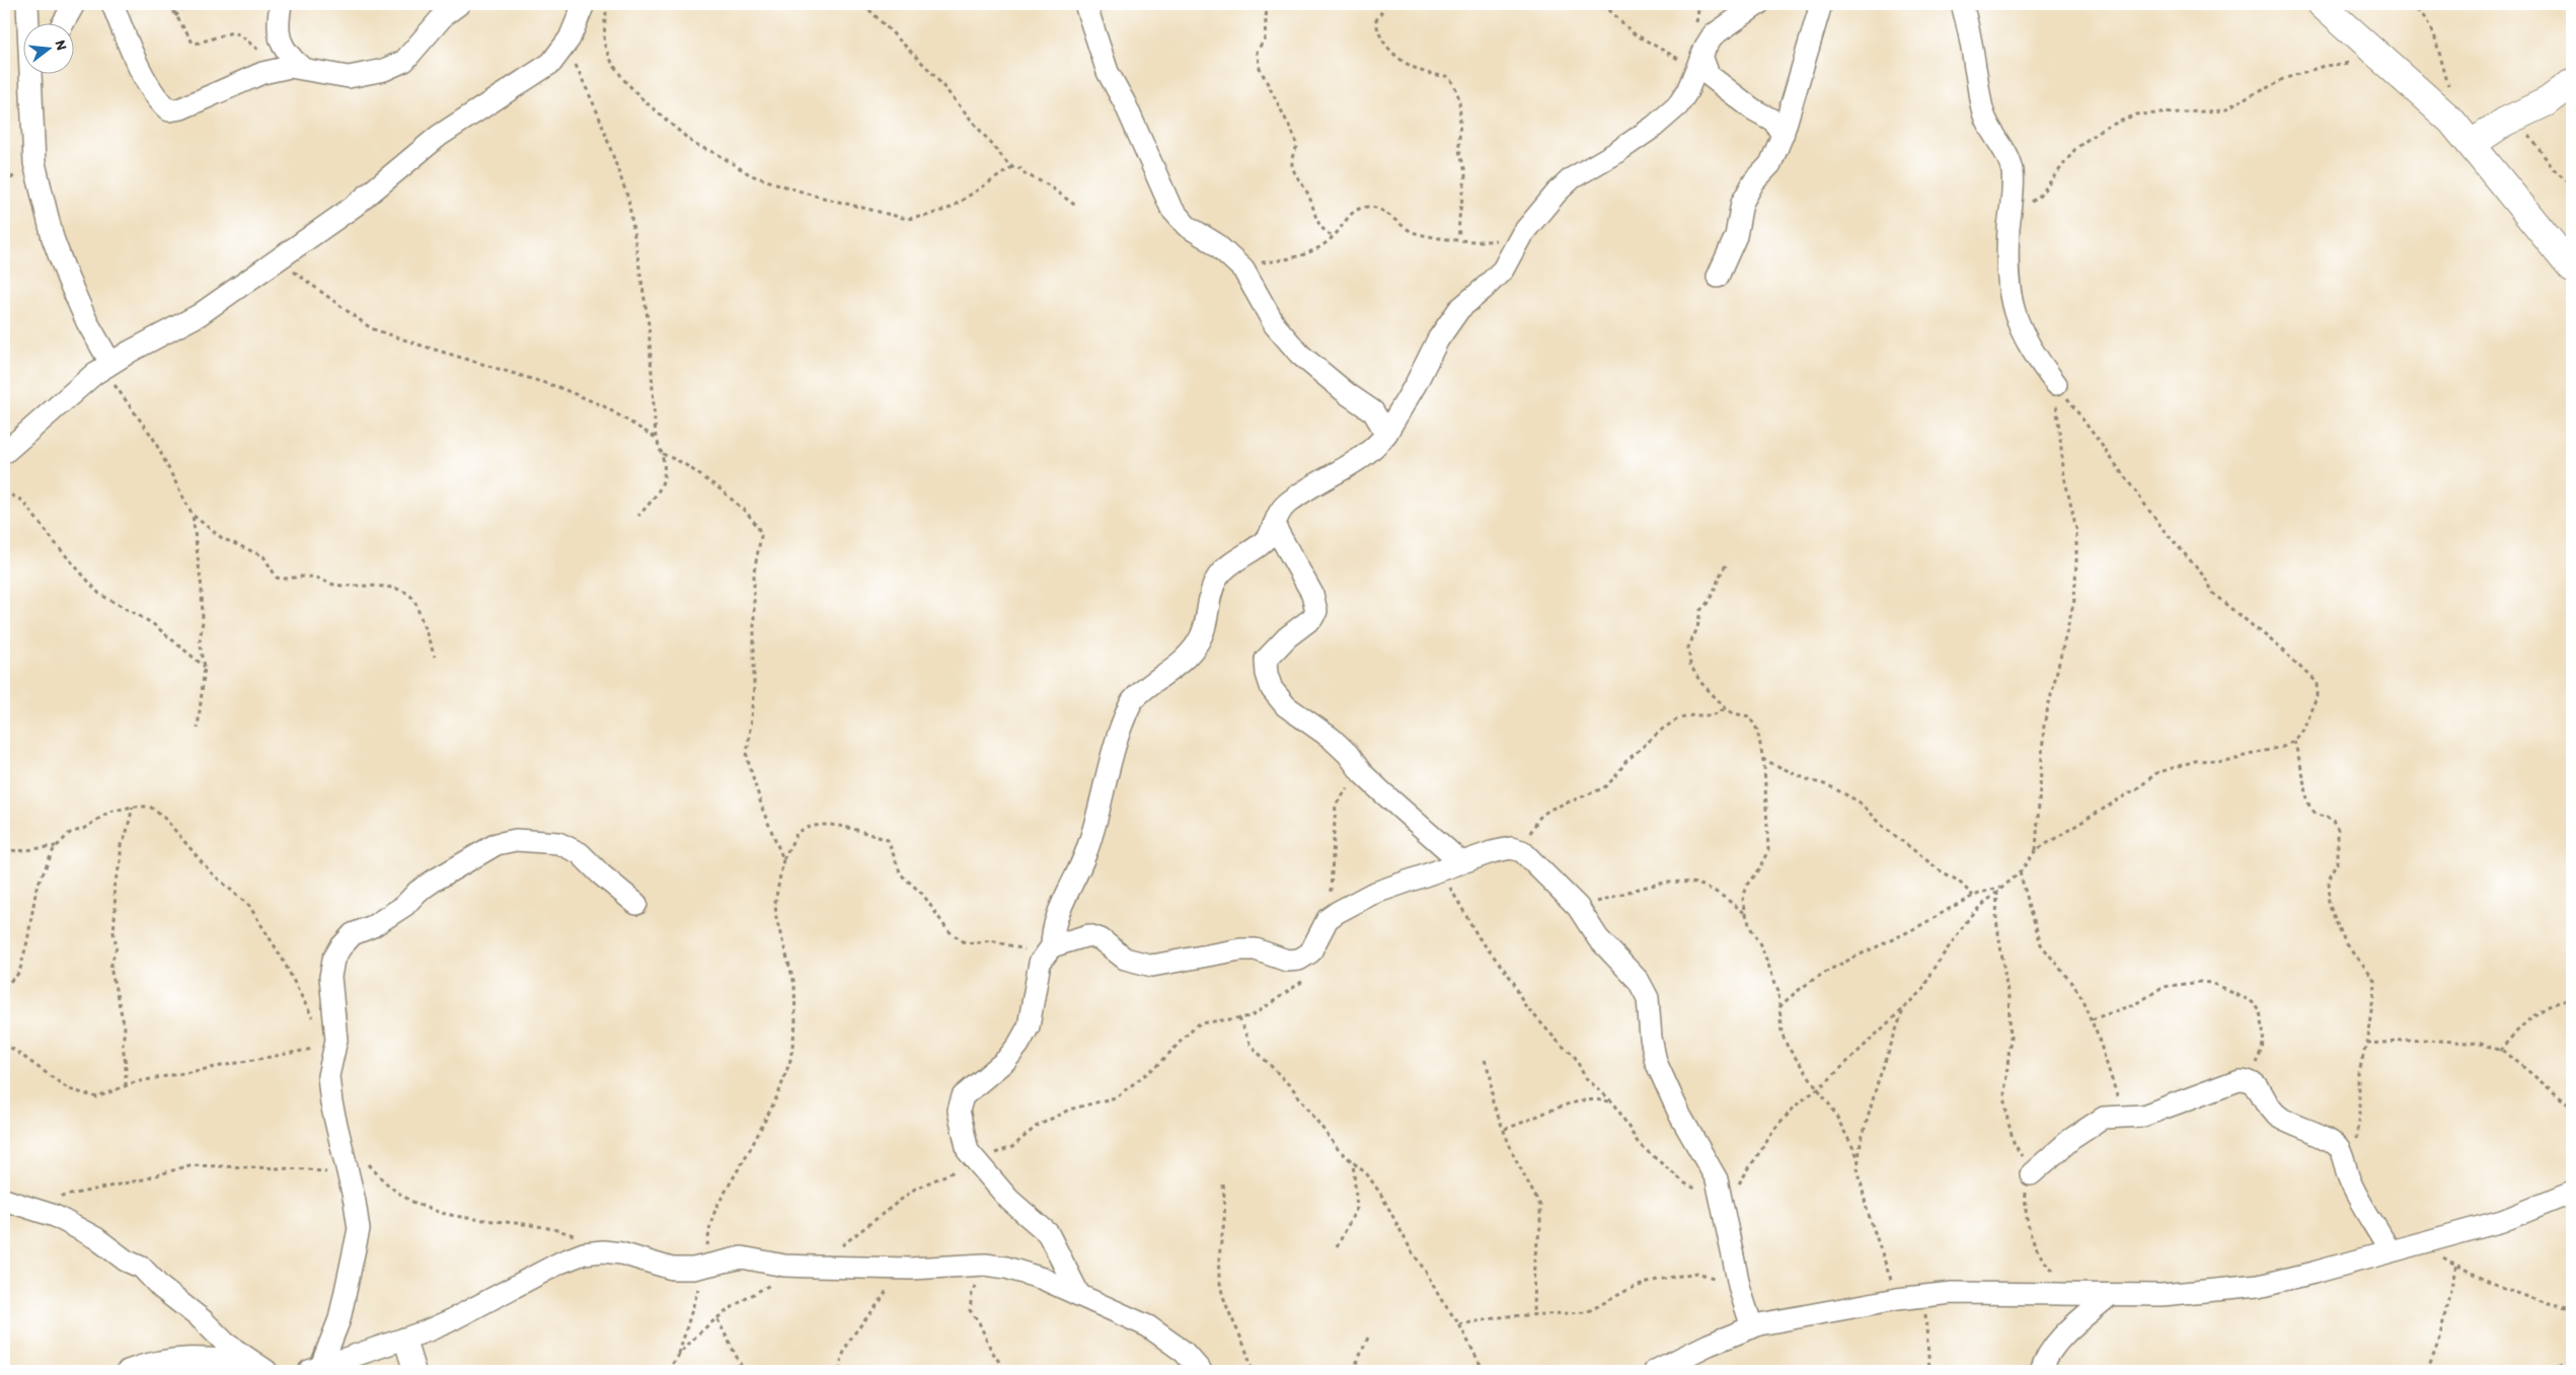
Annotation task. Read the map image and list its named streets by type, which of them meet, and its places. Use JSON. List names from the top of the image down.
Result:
{
  "north": "right"
}
